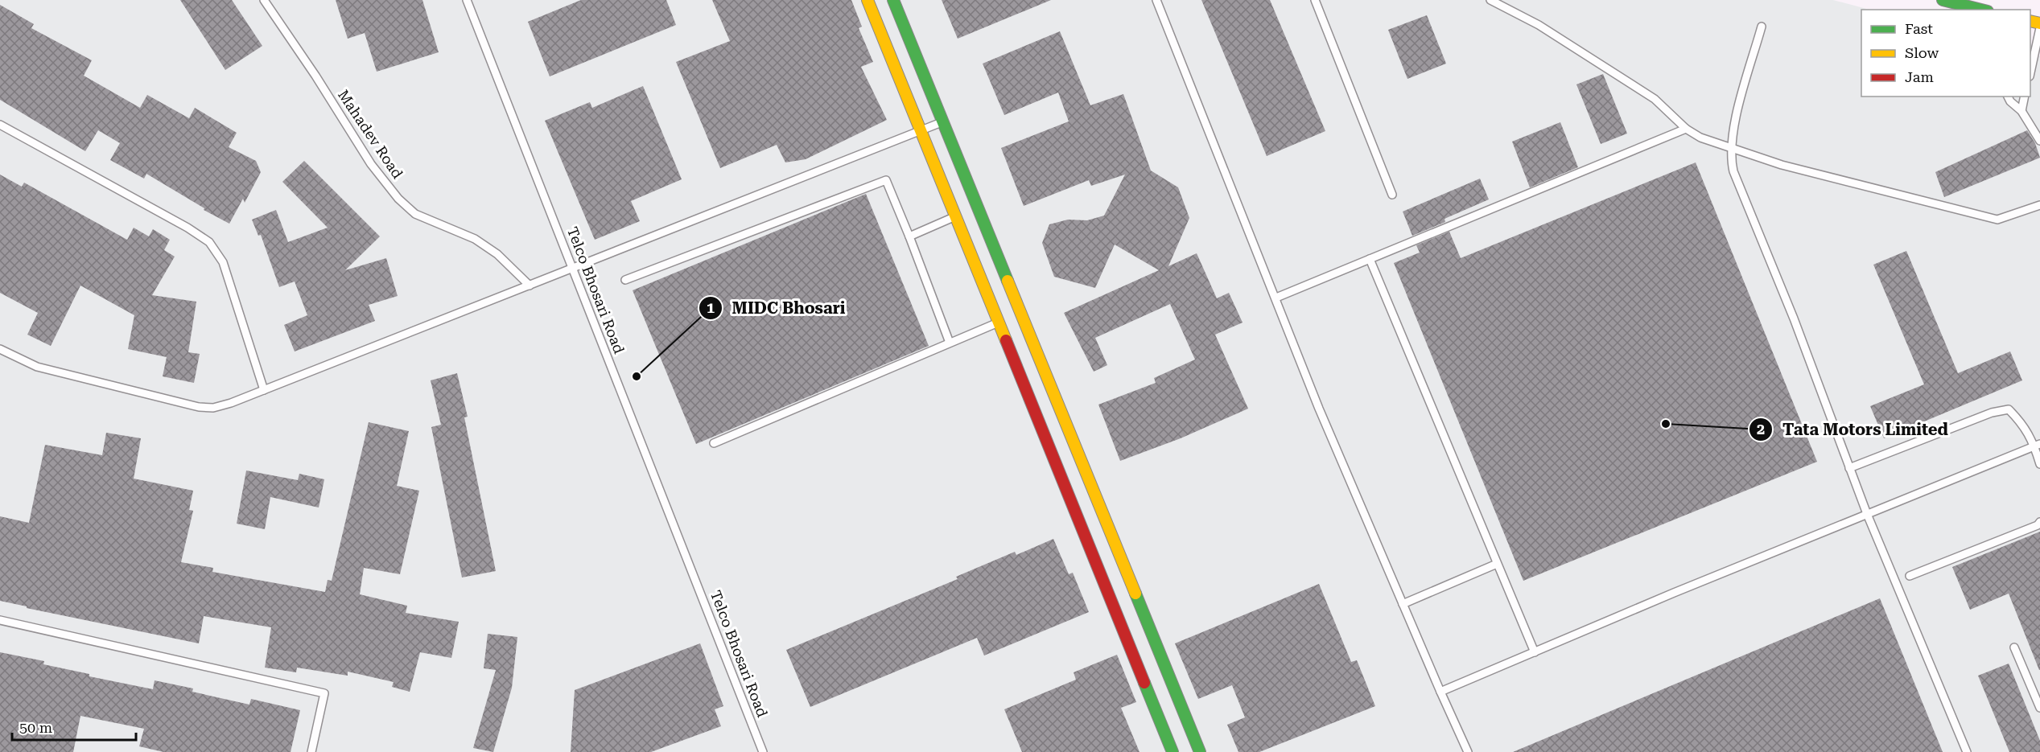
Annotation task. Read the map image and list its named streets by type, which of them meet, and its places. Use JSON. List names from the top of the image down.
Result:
{
  "streets": {
    "lane": ["Mahadev Road", "Telco Bhosari Road"]
  },
  "places": ["MIDC Bhosari", "Tata Motors Limited"],
  "legend": ["Fast", "Slow", "Jam"],
  "scale_bar": "50 m"
}
